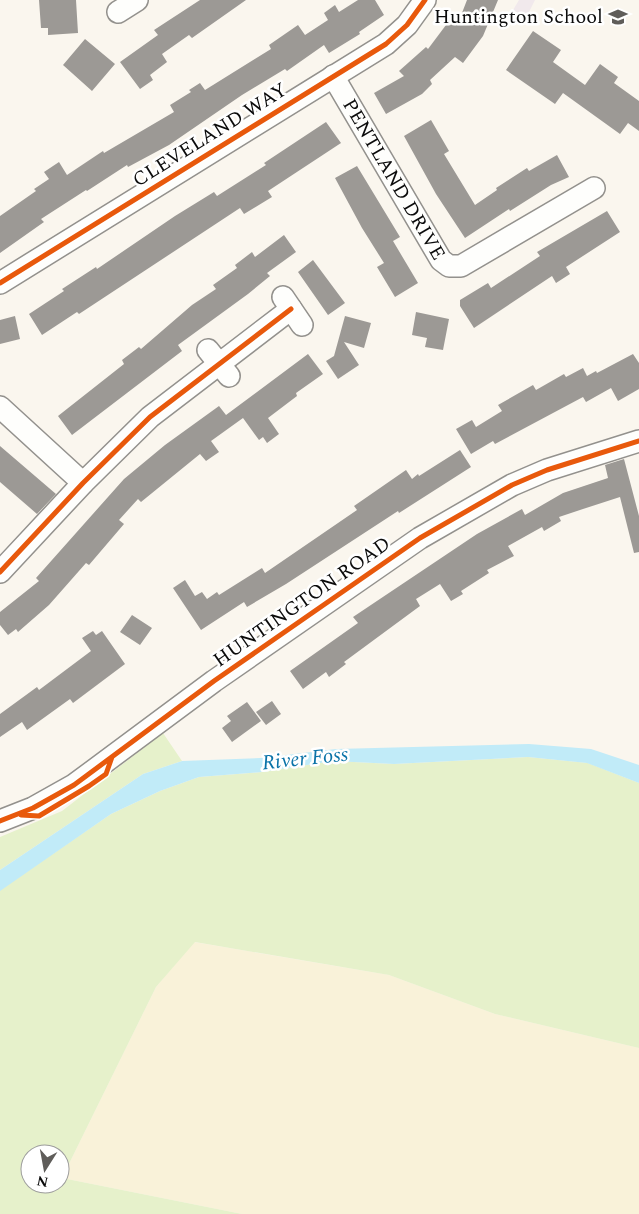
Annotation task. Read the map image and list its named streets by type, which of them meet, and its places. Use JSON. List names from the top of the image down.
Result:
{
  "streets": {
    "street": ["CLEVELAND WAY", "PENTLAND DRIVE", "HUNTINGTON ROAD"]
  },
  "crossings": [
    ["CLEVELAND WAY", "PENTLAND DRIVE"]
  ],
  "water": ["River Foss"],
  "places": {
    "school or university": ["Huntington School"]
  },
  "north": "bottom"
}
